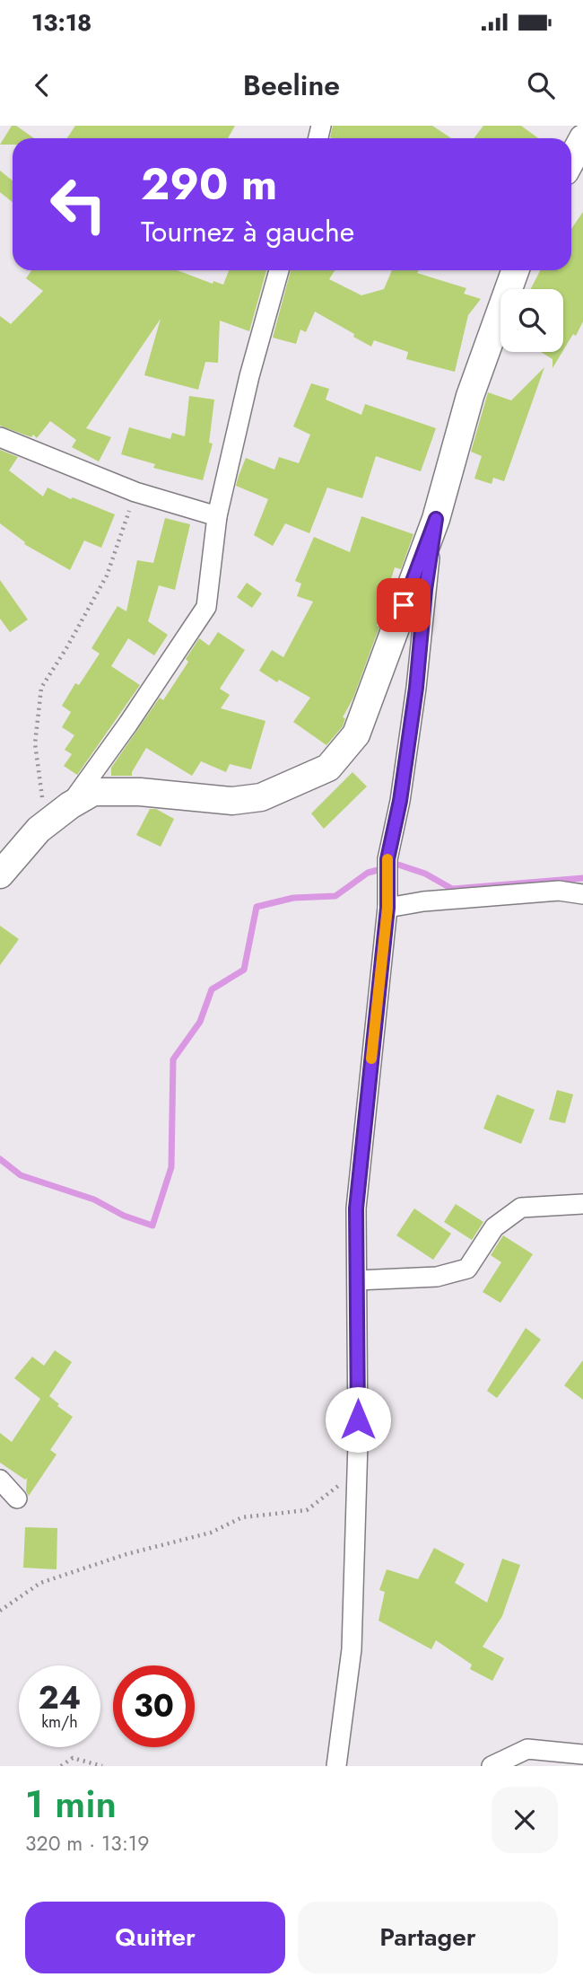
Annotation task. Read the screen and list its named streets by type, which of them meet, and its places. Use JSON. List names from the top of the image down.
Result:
{
  "page": {
    "status": "13:18",
    "header": "Beeline",
    "turn": ["290 m", "Tournez à gauche"],
    "speed": "24 km/h",
    "limit": "30",
    "heading": ["1 min", "320 m · 13:19"],
    "buttons": ["Quitter", "Partager"]
  }
}
